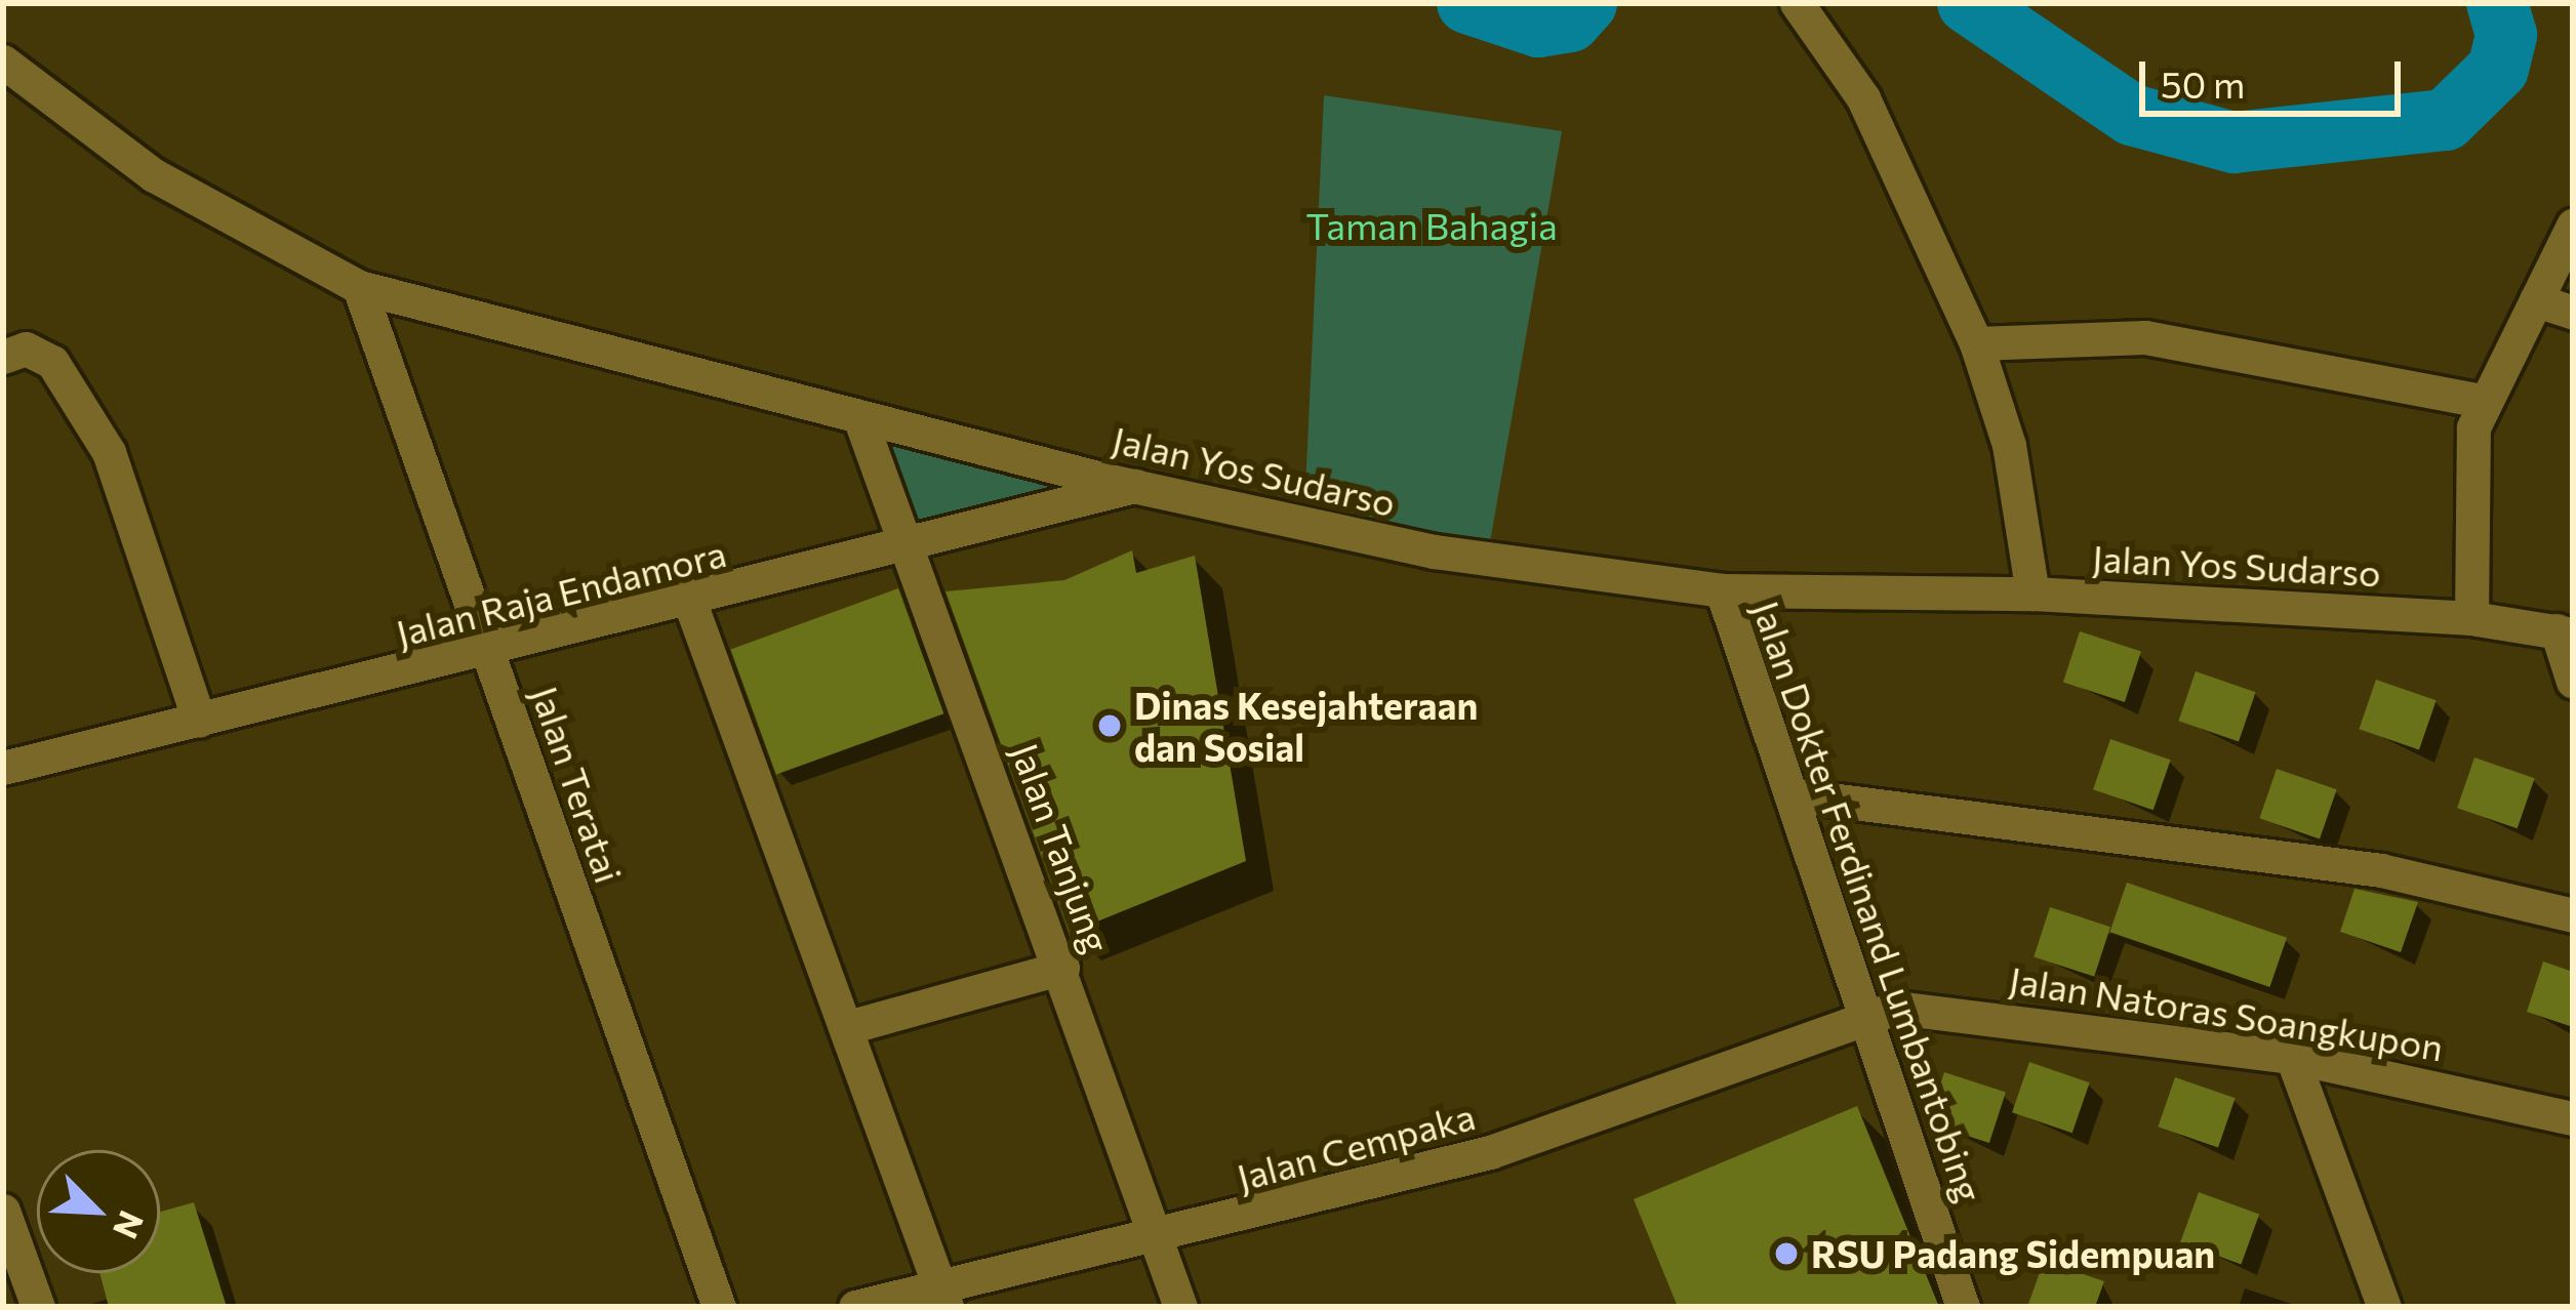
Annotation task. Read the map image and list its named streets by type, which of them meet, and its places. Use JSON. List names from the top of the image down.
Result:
{
  "streets": {
    "street": [
      "Jalan Yos Sudarso",
      "Jalan Raja Endamora",
      "Jalan Teratai",
      "Jalan Tanjung",
      "Jalan Dokter Ferdinand Lumbantobing",
      "Jalan Natoras Soangkupon",
      "Jalan Cempaka"
    ]
  },
  "crossings": [
    ["Jalan Yos Sudarso", "Jalan Raja Endamora"],
    ["Jalan Yos Sudarso", "Jalan Teratai"],
    ["Jalan Yos Sudarso", "Jalan Tanjung"],
    ["Jalan Yos Sudarso", "Jalan Dokter Ferdinand Lumbantobing"],
    ["Jalan Raja Endamora", "Jalan Teratai"],
    ["Jalan Raja Endamora", "Jalan Tanjung"],
    ["Jalan Tanjung", "Jalan Cempaka"],
    ["Jalan Dokter Ferdinand Lumbantobing", "Jalan Natoras Soangkupon"],
    ["Jalan Dokter Ferdinand Lumbantobing", "Jalan Cempaka"],
    ["Jalan Natoras Soangkupon", "Jalan Cempaka"]
  ],
  "parks": ["Taman Bahagia"],
  "places": ["Dinas Kesejahteraan dan Sosial", "RSU Padang Sidempuan"],
  "scale_bar": "50 m",
  "north": "bottom right"
}
